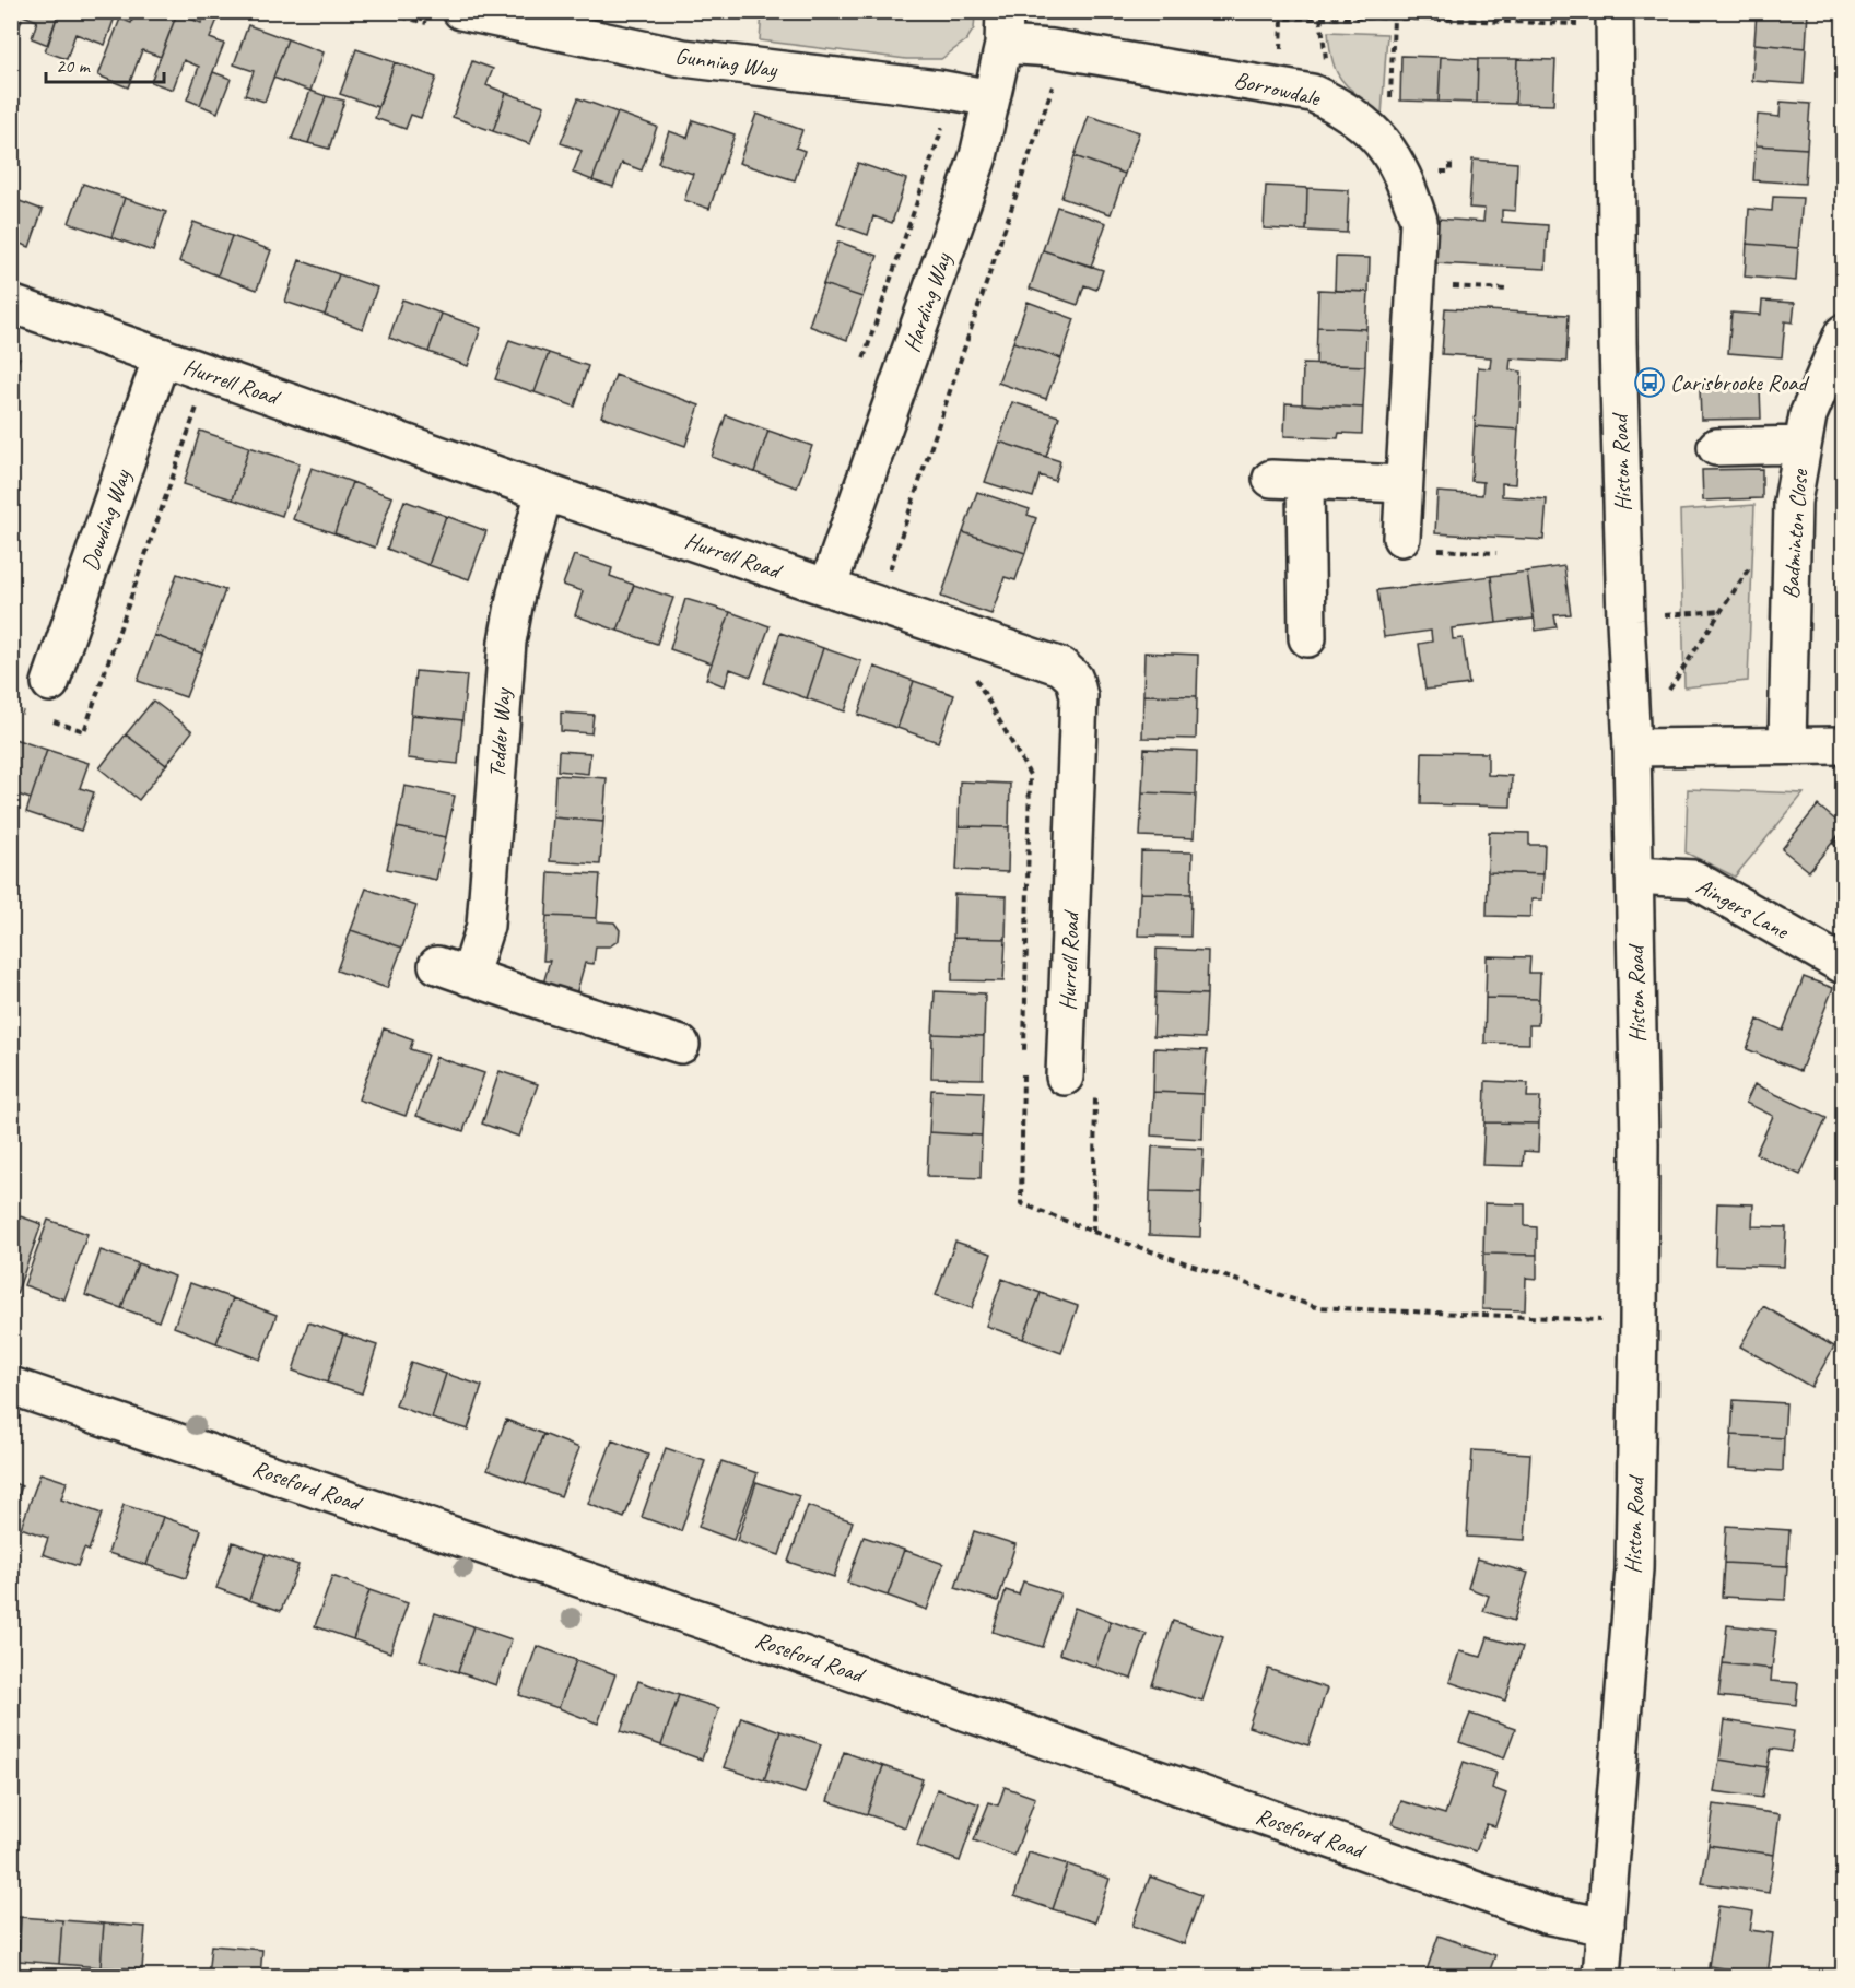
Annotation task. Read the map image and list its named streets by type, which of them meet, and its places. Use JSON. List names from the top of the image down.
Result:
{
  "streets": {
    "street": [
      "Gunning Way",
      "Borrowdale",
      "Harding Way",
      "Hurrell Road",
      "Histon Road",
      "Dowding Way",
      "Badminton Close",
      "Tedder Way",
      "Aingers Lane",
      "Roseford Road"
    ]
  },
  "crossings": [
    ["Gunning Way", "Harding Way"],
    ["Borrowdale", "Harding Way"],
    ["Harding Way", "Hurrell Road"],
    ["Hurrell Road", "Dowding Way"],
    ["Hurrell Road", "Tedder Way"],
    ["Histon Road", "Aingers Lane"],
    ["Histon Road", "Roseford Road"]
  ],
  "places": {
    "bus stop": ["Carisbrooke Road"]
  },
  "scale_bar": "20 m"
}
